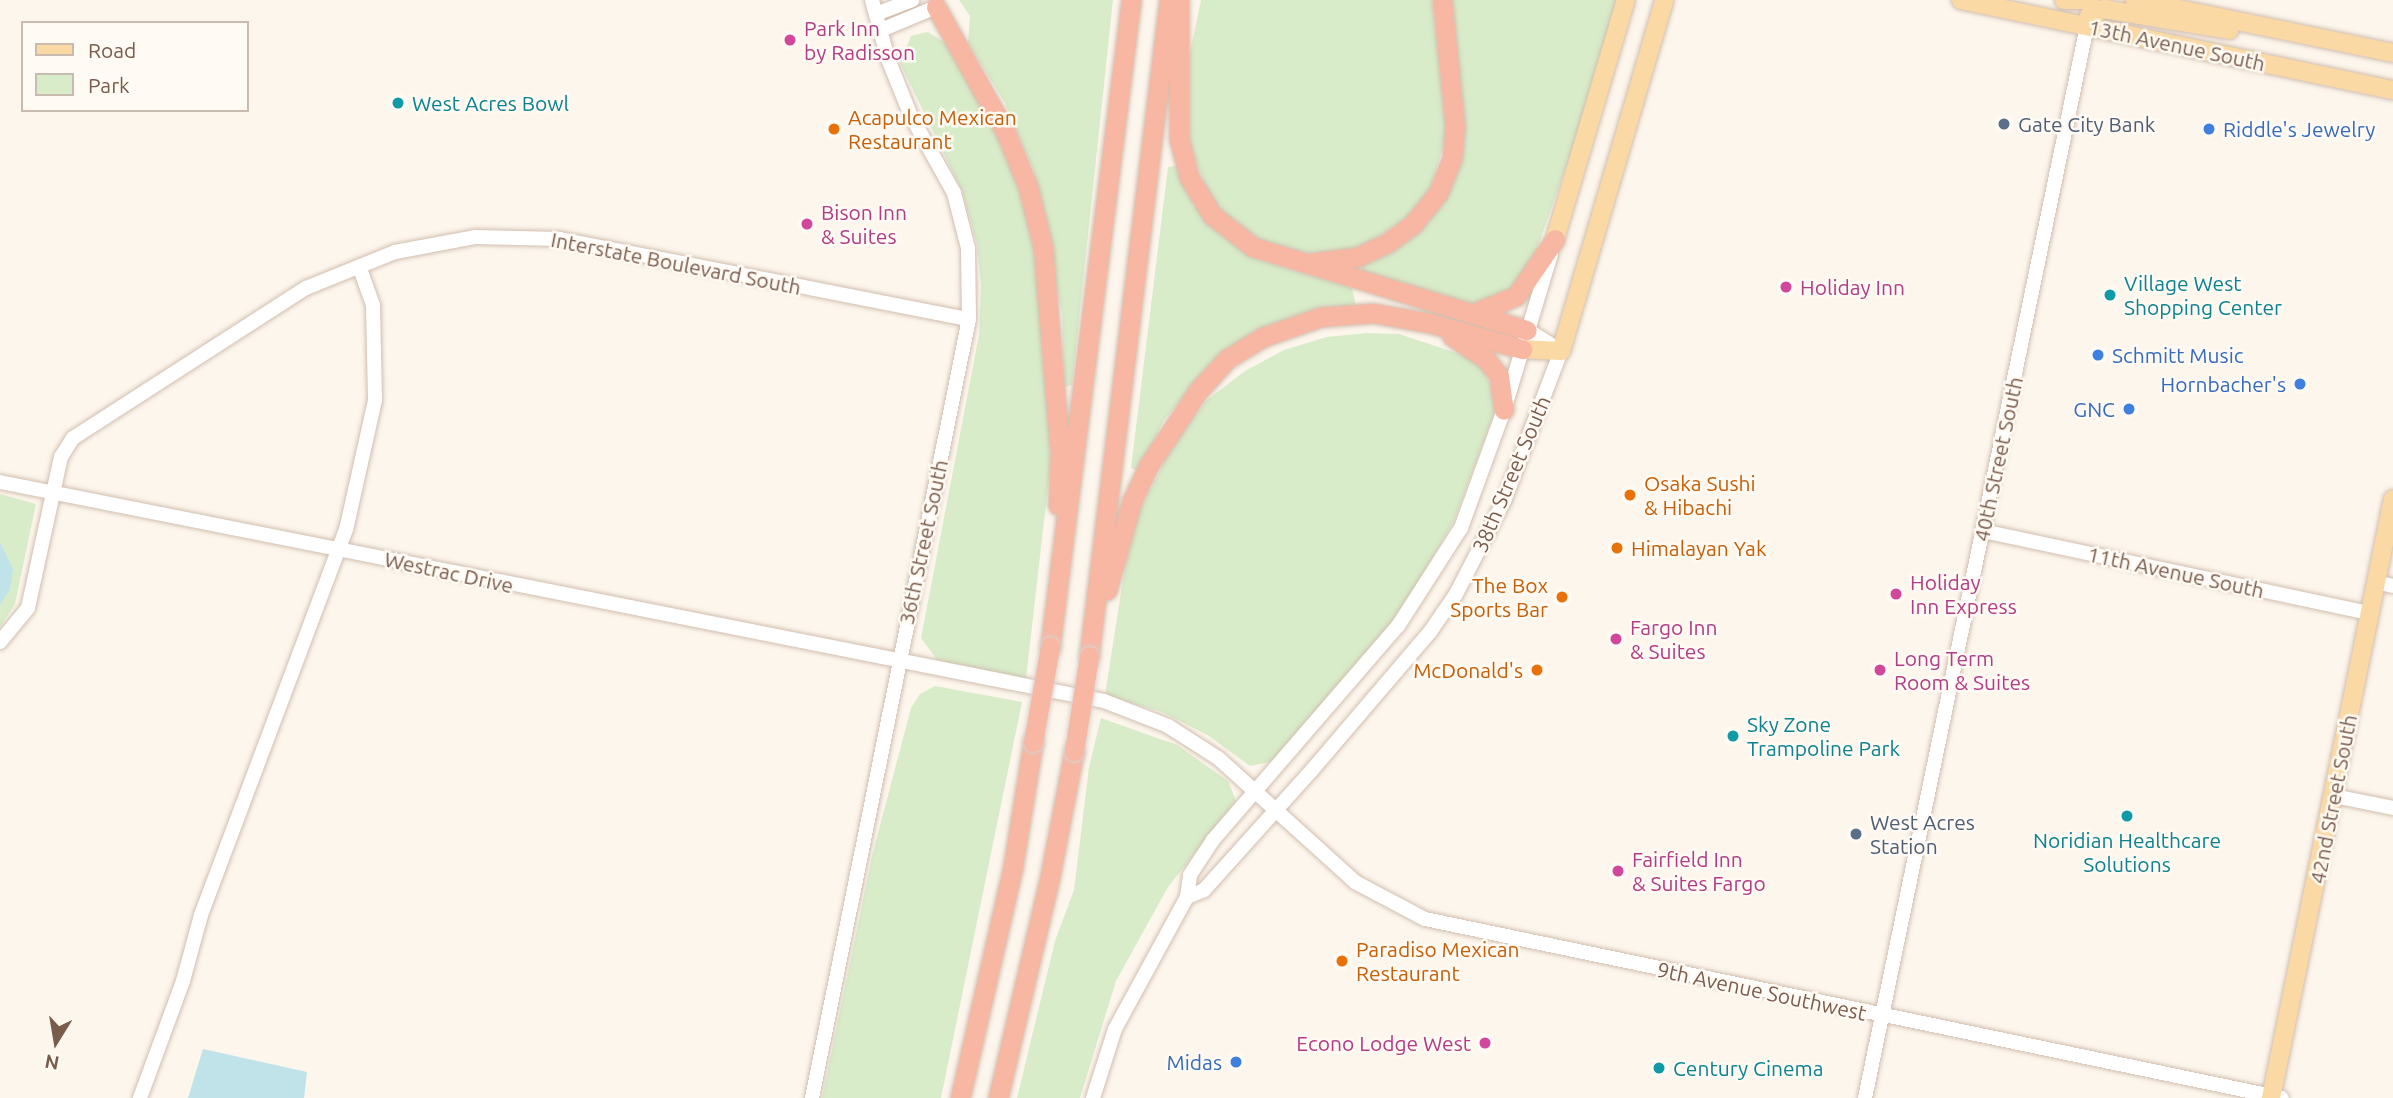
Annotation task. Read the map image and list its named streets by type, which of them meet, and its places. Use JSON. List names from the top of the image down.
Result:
{
  "streets": {
    "main road": ["13th Avenue South", "38th Street South", "42nd Street South"],
    "street": [
      "Interstate Boulevard South",
      "40th Street South",
      "36th Street South",
      "Westrac Drive",
      "11th Avenue South",
      "9th Avenue Southwest"
    ]
  },
  "crossings": [
    ["13th Avenue South", "40th Street South"],
    ["Interstate Boulevard South", "36th Street South"],
    ["Interstate Boulevard South", "Westrac Drive"],
    ["40th Street South", "11th Avenue South"],
    ["40th Street South", "9th Avenue Southwest"],
    ["38th Street South", "Westrac Drive"],
    ["38th Street South", "9th Avenue Southwest"],
    ["36th Street South", "Westrac Drive"],
    ["Westrac Drive", "9th Avenue Southwest"],
    ["11th Avenue South", "42nd Street South"],
    ["42nd Street South", "9th Avenue Southwest"]
  ],
  "places": [
    "Park Inn by Radisson",
    "West Acres Bowl",
    "Gate City Bank",
    "Acapulco Mexican Restaurant",
    "Riddle's Jewelry",
    "Bison Inn & Suites",
    "Holiday Inn",
    "Village West Shopping Center",
    "Schmitt Music",
    "Hornbacher's",
    "GNC",
    "Osaka Sushi & Hibachi",
    "Himalayan Yak",
    "Holiday Inn Express",
    "The Box Sports Bar",
    "Fargo Inn & Suites",
    "McDonald's",
    "Long Term Room & Suites",
    "Sky Zone Trampoline Park",
    "Noridian Healthcare Solutions",
    "West Acres Station",
    "Fairfield Inn & Suites Fargo",
    "Paradiso Mexican Restaurant",
    "Econo Lodge West",
    "Midas",
    "Century Cinema"
  ],
  "legend": ["Road", "Park"],
  "north": "bottom"
}
